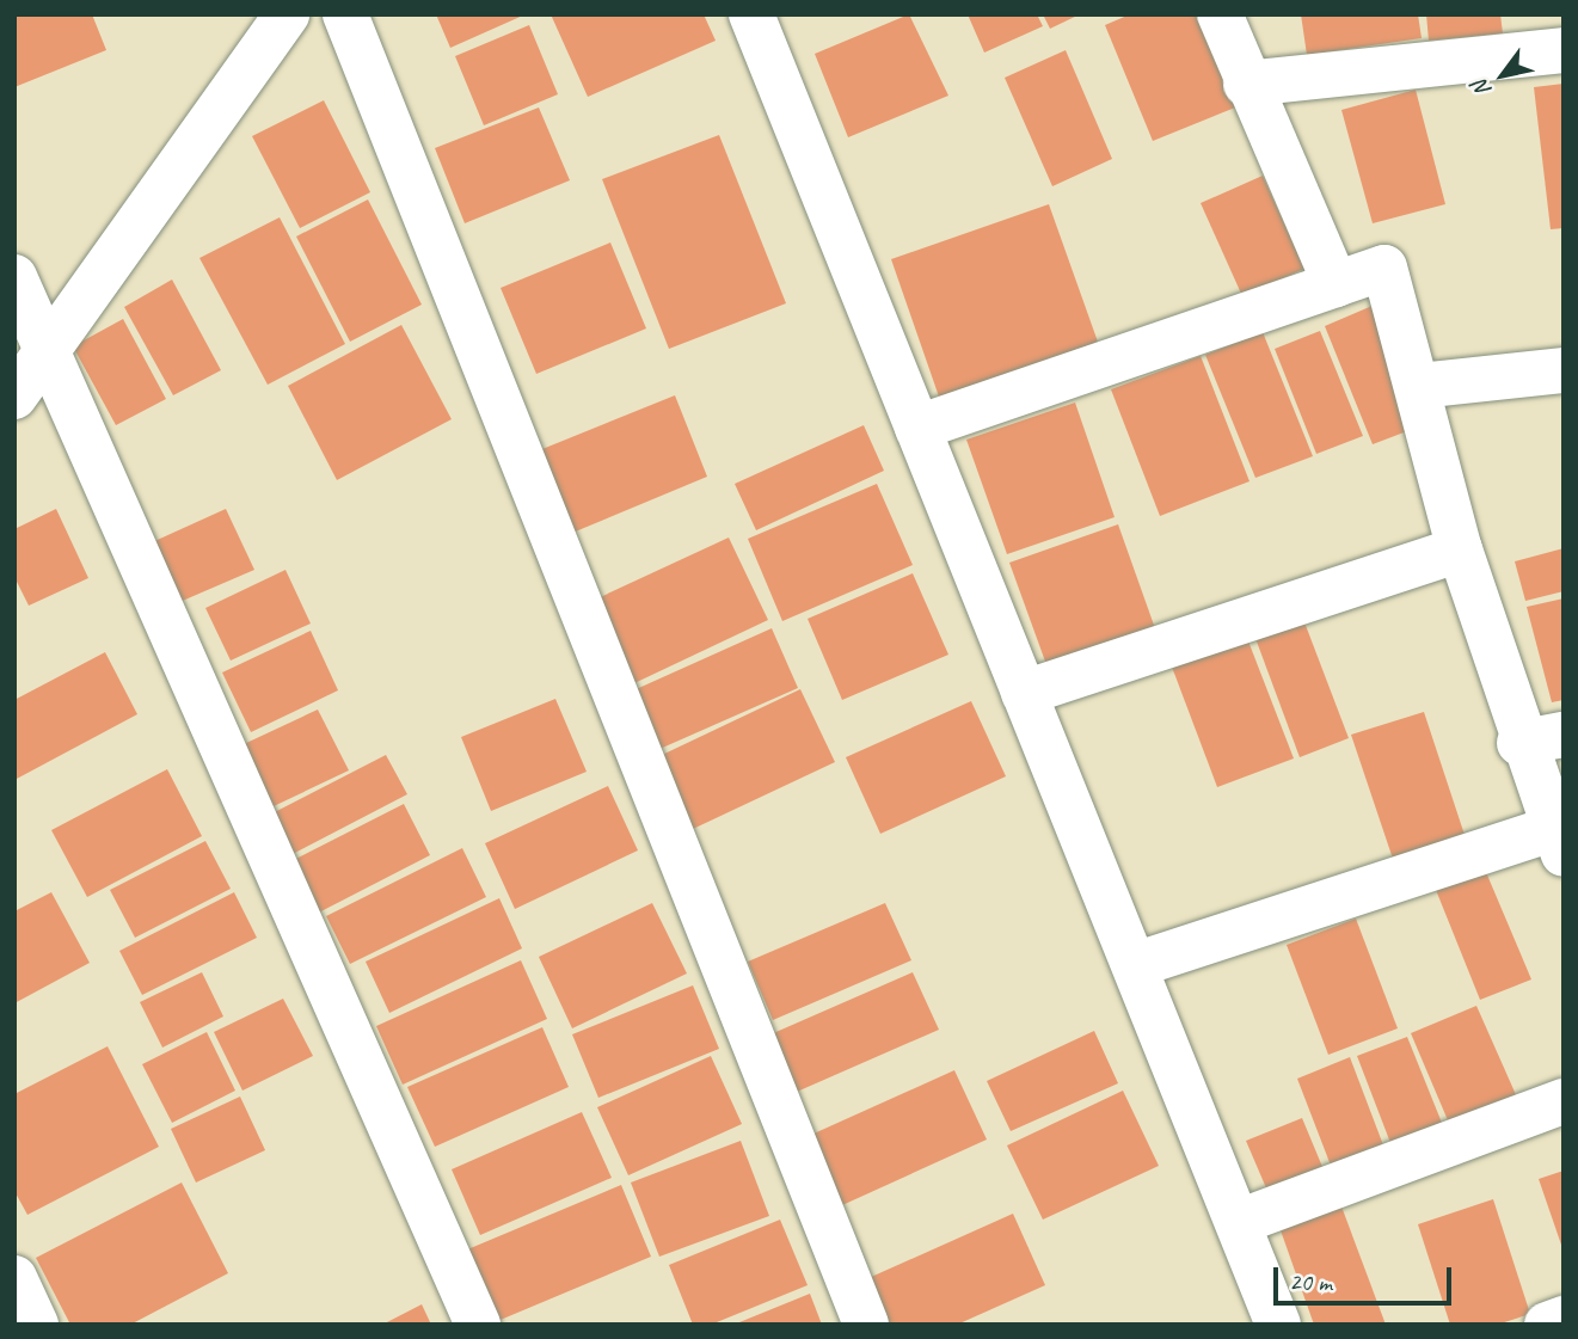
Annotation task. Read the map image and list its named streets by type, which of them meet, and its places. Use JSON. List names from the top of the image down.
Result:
{
  "scale_bar": "20 m",
  "north": "bottom left"
}
